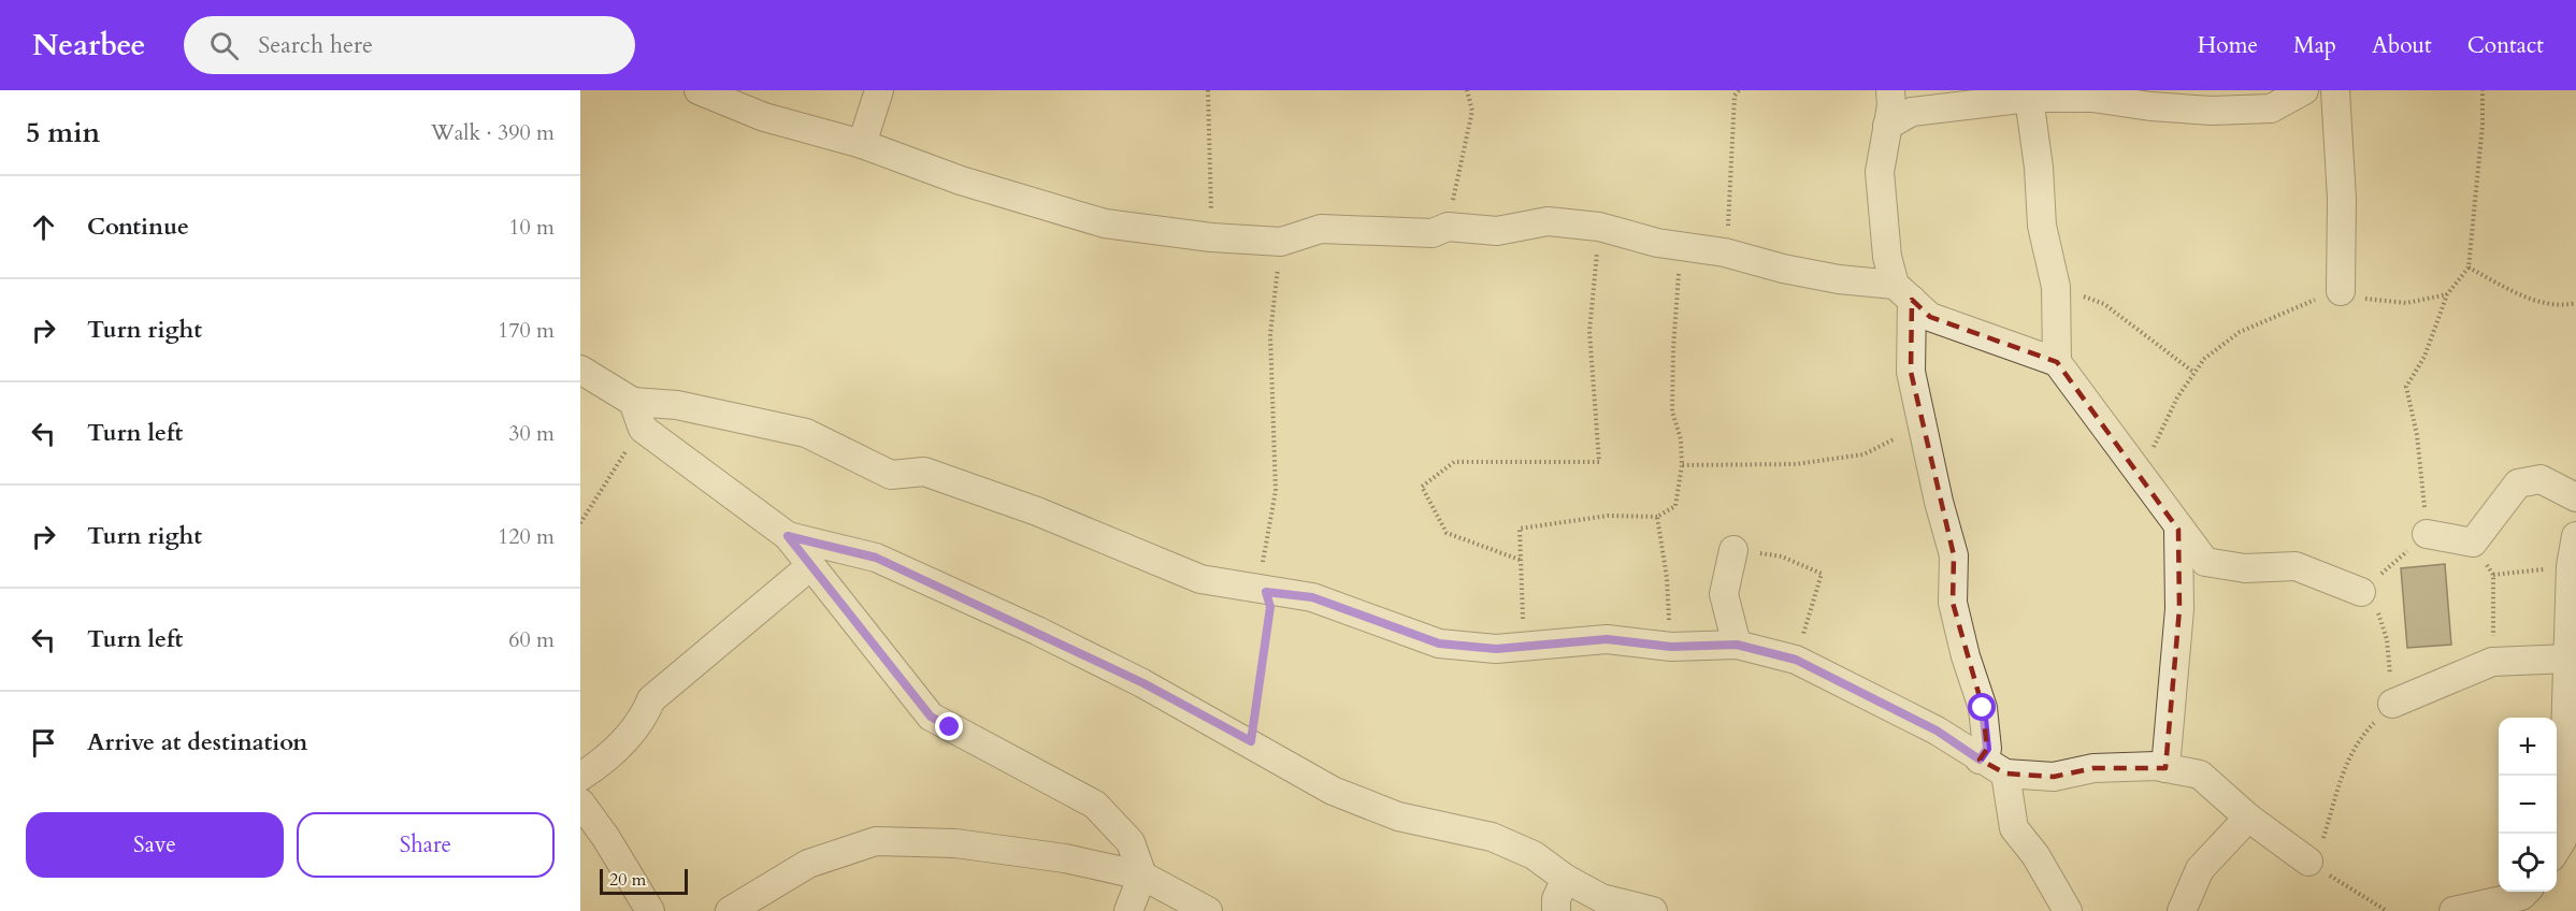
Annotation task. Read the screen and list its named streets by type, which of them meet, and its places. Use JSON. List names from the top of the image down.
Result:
{
  "scale_bar": "20 m",
  "page": {
    "header": "Nearbee",
    "search": "Search here",
    "nav": [
      "Home",
      "Map",
      "About",
      "Contact"
    ],
    "heading": ["5 min", "Walk · 390 m"],
    "list": [
      ["Continue", "10 m"],
      ["Turn right", "170 m"],
      ["Turn left", "30 m"],
      ["Turn right", "120 m"],
      ["Turn left", "60 m"],
      "Arrive at destination"
    ],
    "map_buttons": ["+", "−"],
    "buttons": ["Save", "Share"],
    "scale": "20 m"
  }
}
